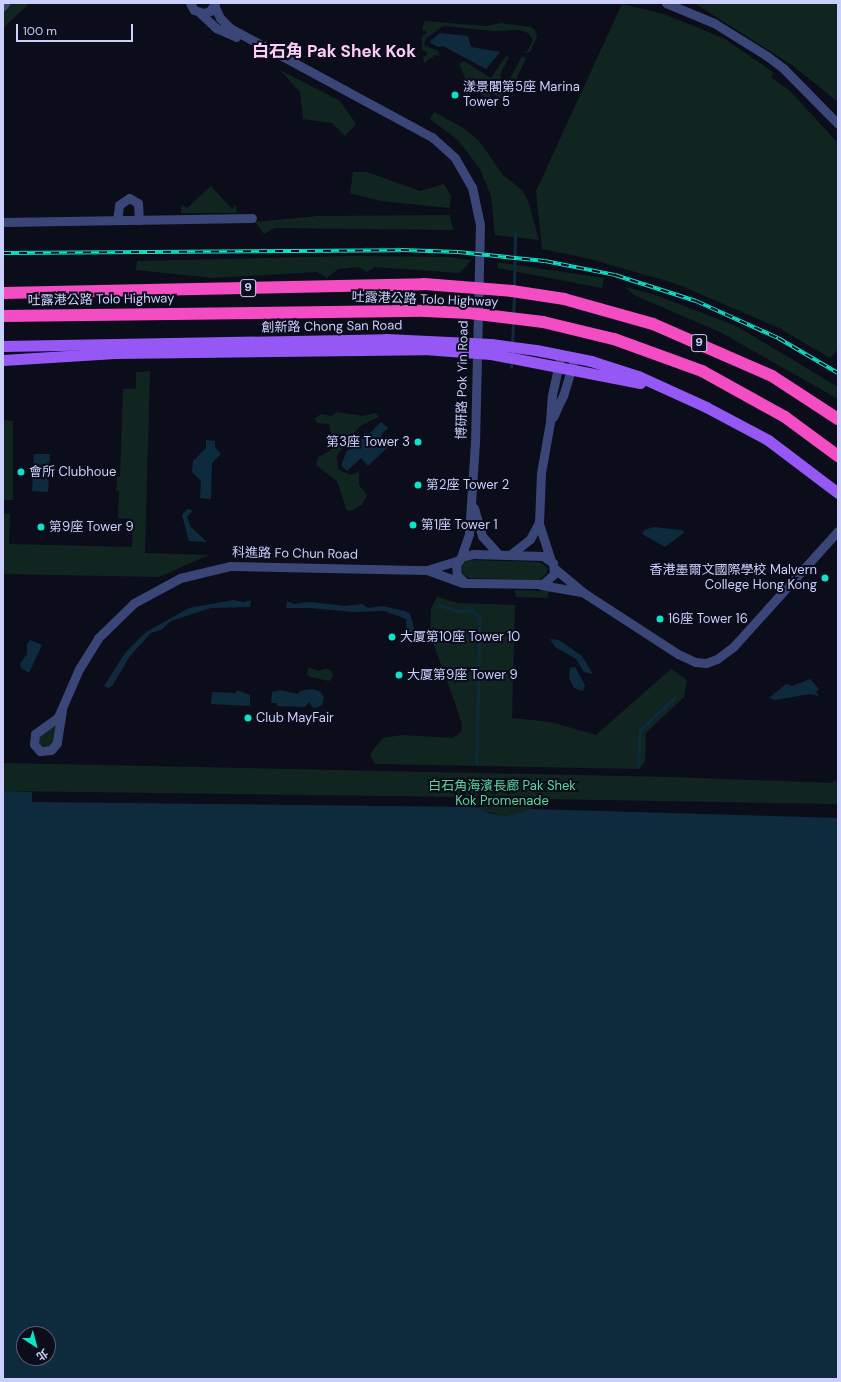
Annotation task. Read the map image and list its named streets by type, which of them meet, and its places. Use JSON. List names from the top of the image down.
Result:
{
  "streets": {
    "highway": ["9", "吐露港公路 Tolo Highway"],
    "main road": ["創新路 Chong San Road"],
    "street": ["博研路 Pok Yin Road", "科進路 Fo Chun Road"]
  },
  "crossings": [
    ["博研路 Pok Yin Road", "科進路 Fo Chun Road"]
  ],
  "districts": ["白石角 Pak Shek Kok"],
  "parks": ["白石角海濱長廊 Pak Shek Kok Promenade"],
  "places": [
    "漾景閣第5座 Marina Tower 5",
    "第3座 Tower 3",
    "會所 Clubhoue",
    "第2座 Tower 2",
    "第1座 Tower 1",
    "第9座 Tower 9",
    "香港墨爾文國際學校 Malvern College Hong Kong",
    "16座 Tower 16",
    "大厦第10座 Tower 10",
    "大厦第9座 Tower 9",
    "Club MayFair"
  ],
  "scale_bar": "100 m",
  "north": "bottom right"
}
